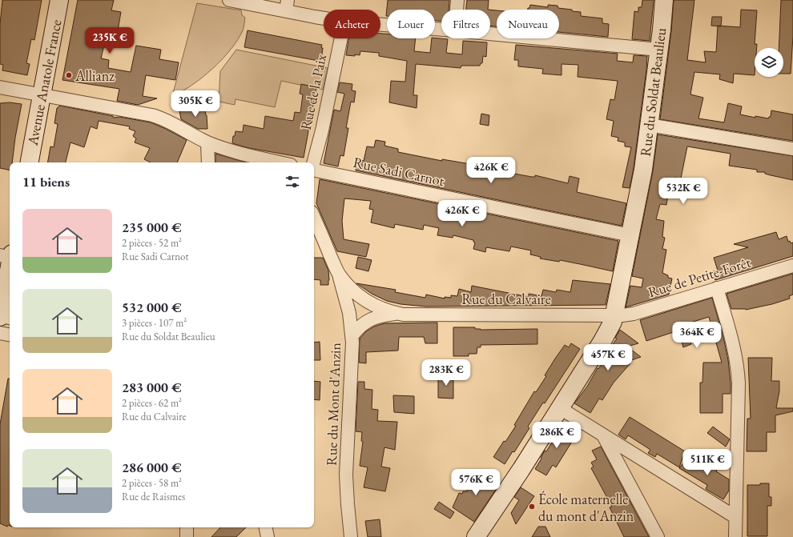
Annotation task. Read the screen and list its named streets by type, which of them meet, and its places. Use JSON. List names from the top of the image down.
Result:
{
  "streets": {
    "street": [
      "Avenue Anatole France",
      "Rue de la Paix",
      "Rue du Soldat Beaulieu",
      "Rue Sadi Carnot",
      "Rue de Petite-Forêt",
      "Rue du Calvaire",
      "Rue du Mont d'Anzin"
    ]
  },
  "crossings": [
    ["Rue du Soldat Beaulieu", "Rue Sadi Carnot"],
    ["Rue du Soldat Beaulieu", "Rue de Petite-Forêt"],
    ["Rue du Soldat Beaulieu", "Rue du Calvaire"],
    ["Rue de Petite-Forêt", "Rue du Calvaire"],
    ["Rue du Calvaire", "Rue du Mont d'Anzin"]
  ],
  "places": ["Allianz", "École maternelle du mont d'Anzin"],
  "page": {
    "chip": [
      "Acheter",
      "Louer",
      "Filtres",
      "Nouveau"
    ],
    "price": [
      "235K €",
      "305K €",
      "426K €",
      "532K €",
      "426K €",
      "364K €",
      "457K €",
      "283K €",
      "286K €",
      "511K €",
      "576K €"
    ],
    "heading": "11 biens",
    "list": [
      {
        "name": "235 000 €",
        "note": "2 pièces · 52 m² · Rue Sadi Carnot"
      },
      {
        "name": "532 000 €",
        "note": "3 pièces · 107 m² · Rue du Soldat Beaulieu"
      },
      {
        "name": "283 000 €",
        "note": "2 pièces · 62 m² · Rue du Calvaire"
      },
      {
        "name": "286 000 €",
        "note": "2 pièces · 58 m² · Rue de Raismes"
      }
    ]
  }
}
